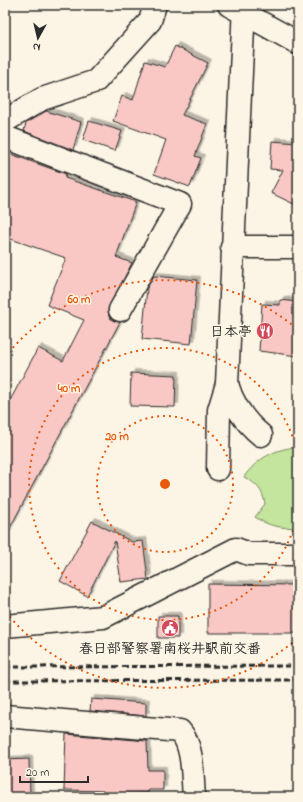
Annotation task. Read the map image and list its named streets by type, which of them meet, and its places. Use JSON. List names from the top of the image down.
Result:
{
  "places": {
    "restaurant": ["日本亭"],
    "public building": ["春日部警察署南桜井駅前交番"]
  },
  "scale_bar": "20 m",
  "north": "bottom",
  "rings": ["60 m", "40 m", "20 m"]
}
